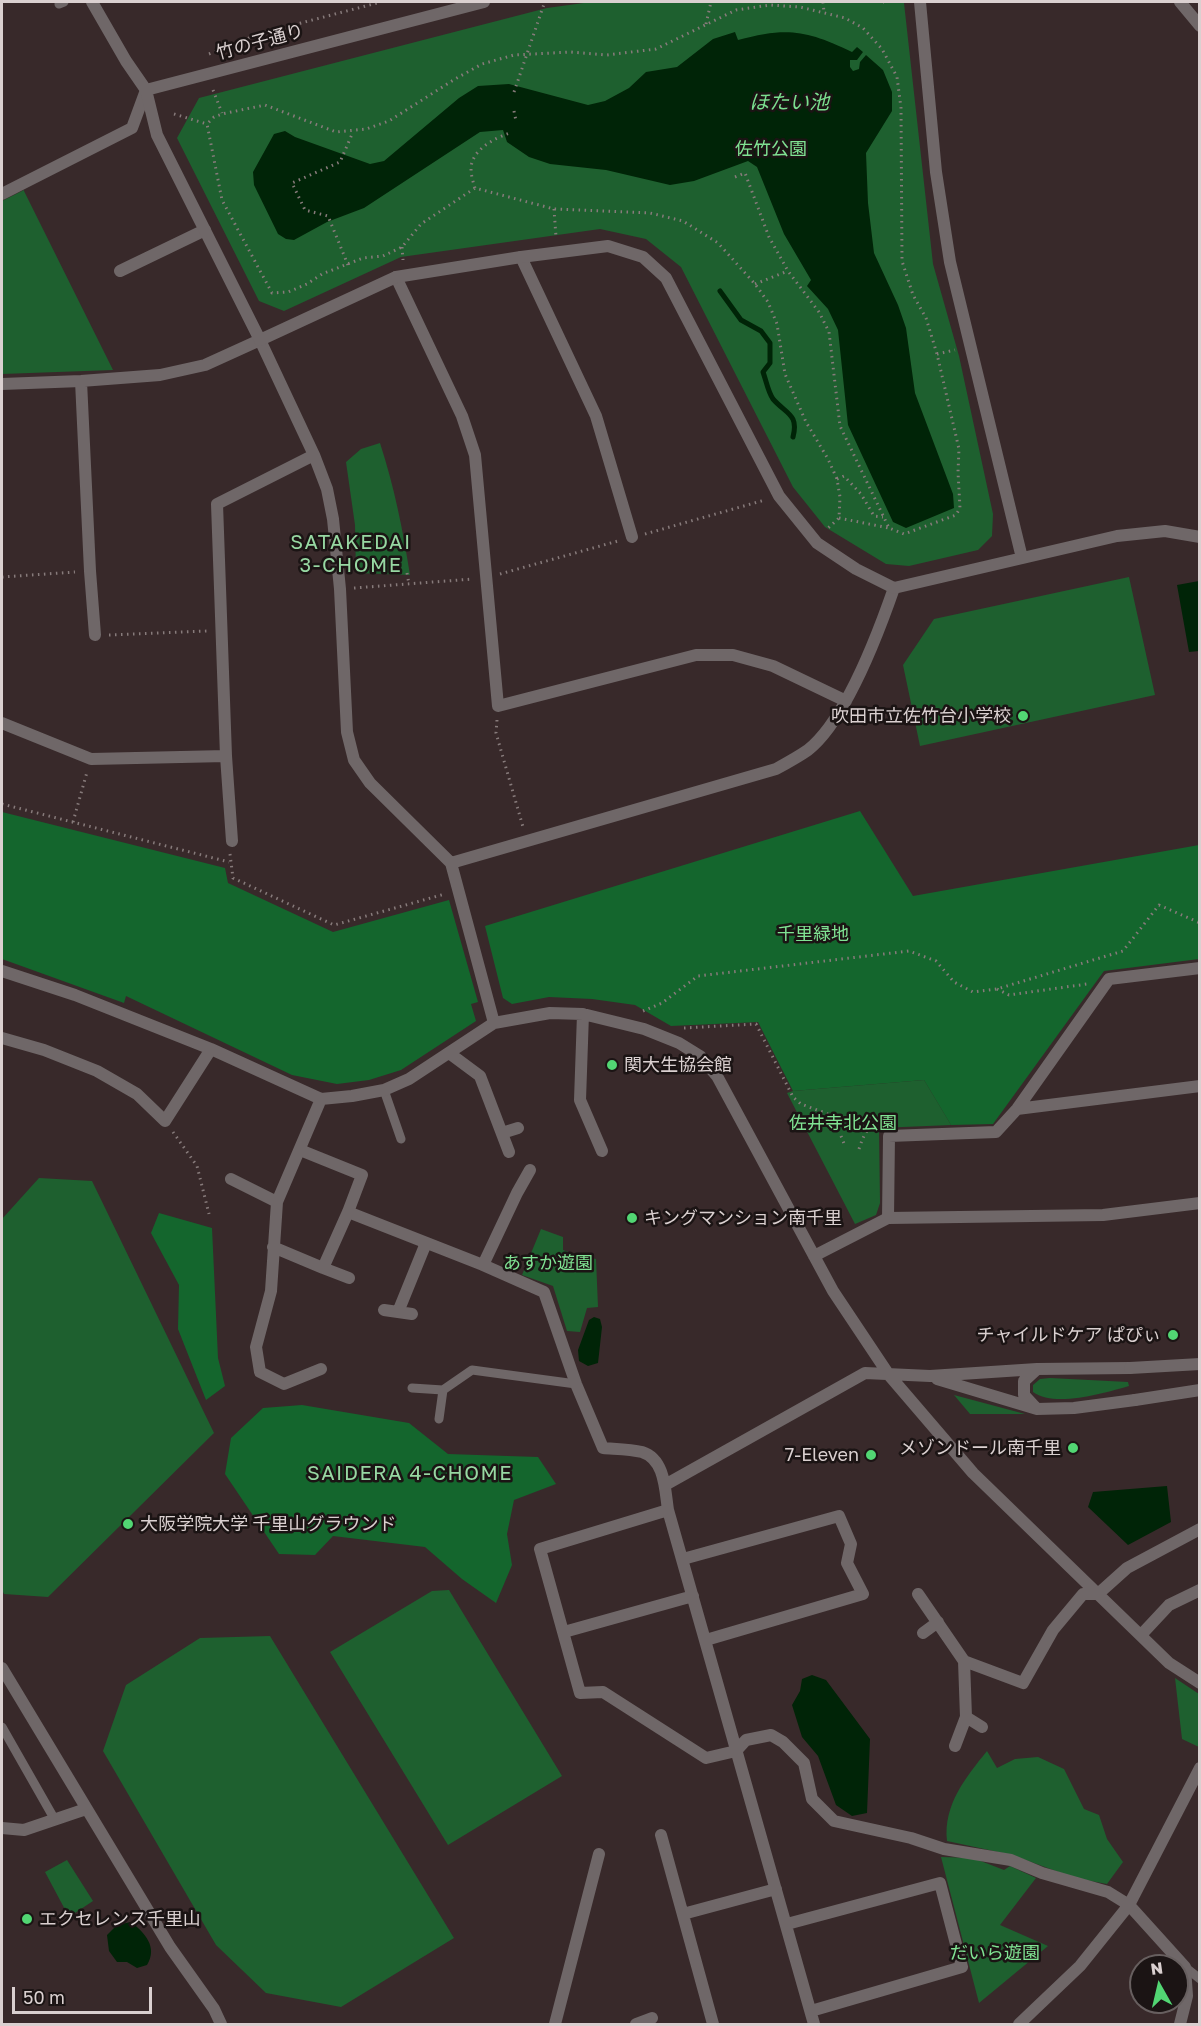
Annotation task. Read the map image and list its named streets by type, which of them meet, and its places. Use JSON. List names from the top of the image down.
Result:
{
  "streets": {
    "street": ["竹の子通り"]
  },
  "districts": ["SATAKEDAI 3-CHOME", "SAIDERA 4-CHOME"],
  "water": ["ほたい池"],
  "parks": [
    "佐竹公園",
    "千里緑地",
    "佐井寺北公園",
    "あすか遊園",
    "だいら遊園"
  ],
  "places": [
    "吹田市立佐竹台小学校",
    "関大生協会館",
    "キングマンション南千里",
    "チャイルドケア ぱぴぃ",
    "メゾンドール南千里",
    "7-Eleven",
    "大阪学院大学 千里山グラウンド",
    "エクセレンス千里山"
  ],
  "scale_bar": "50 m",
  "north": "top"
}
